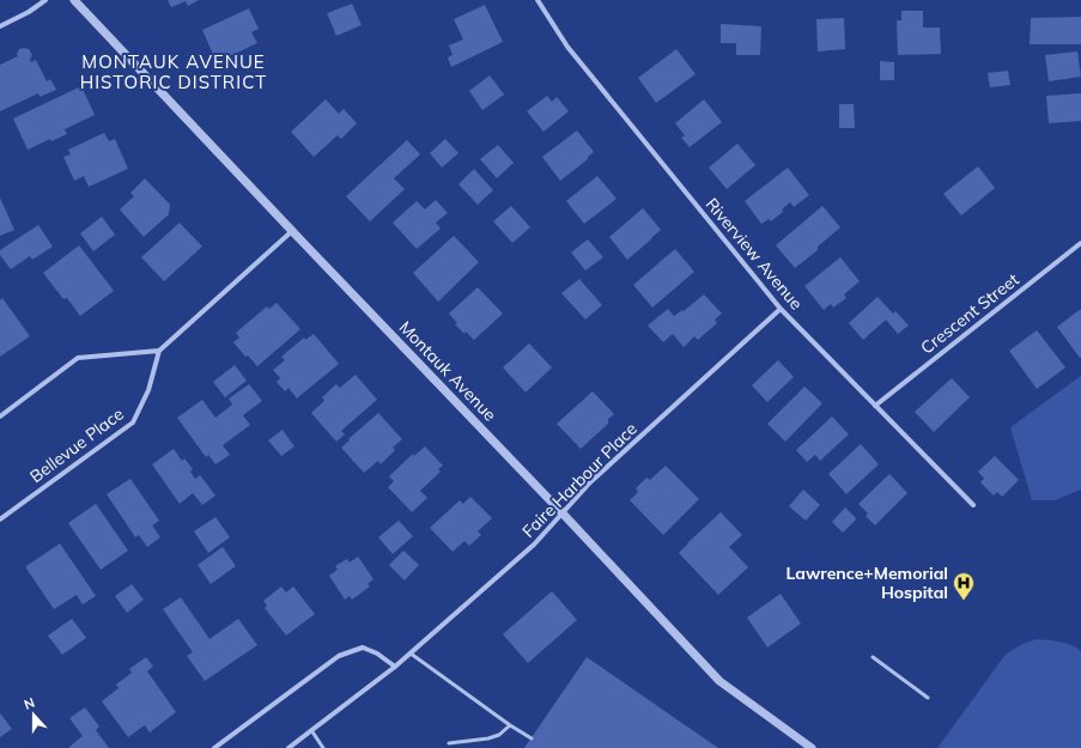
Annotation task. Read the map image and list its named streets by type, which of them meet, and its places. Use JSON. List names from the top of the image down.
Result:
{
  "streets": {
    "street": [
      "Riverview Avenue",
      "Crescent Street",
      "Montauk Avenue",
      "Bellevue Place",
      "Faire Harbour Place"
    ]
  },
  "crossings": [
    ["Riverview Avenue", "Crescent Street"],
    ["Riverview Avenue", "Faire Harbour Place"],
    ["Montauk Avenue", "Faire Harbour Place"]
  ],
  "districts": ["MONTAUK AVENUE HISTORIC DISTRICT"],
  "places": {
    "hospital": ["Lawrence+Memorial Hospital"]
  },
  "north": "top"
}
